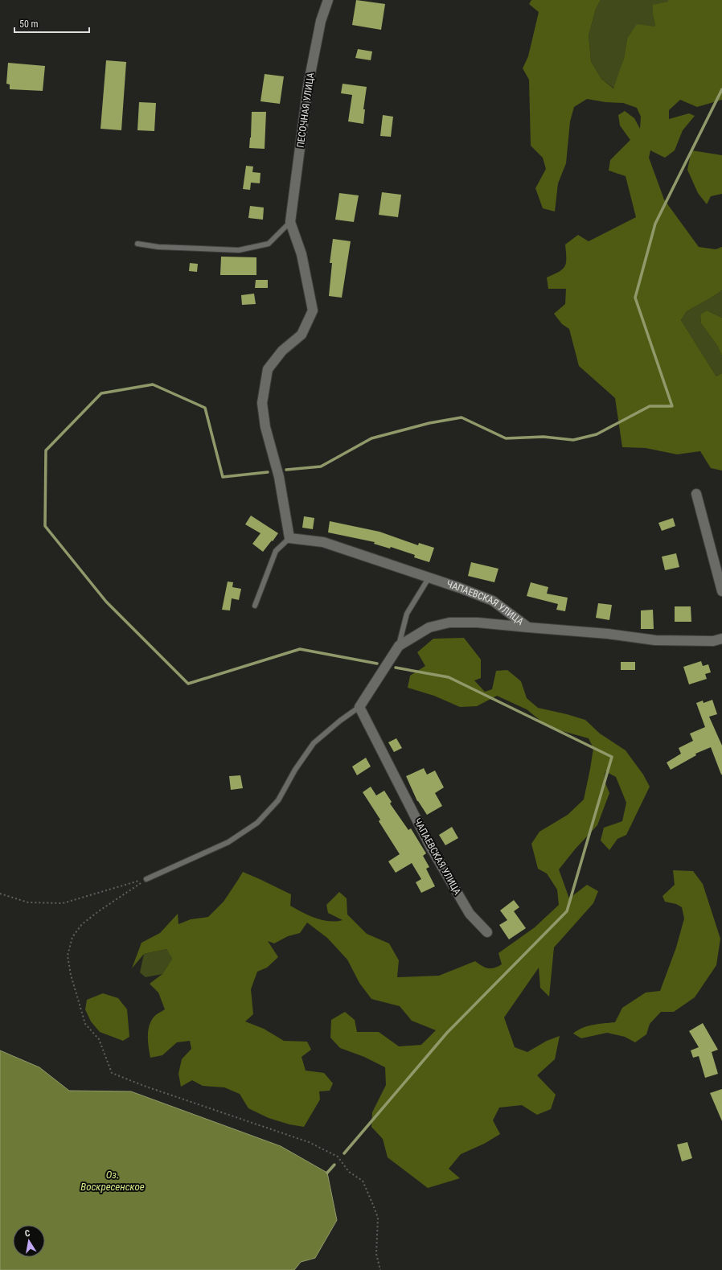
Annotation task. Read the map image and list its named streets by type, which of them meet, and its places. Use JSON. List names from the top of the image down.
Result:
{
  "streets": {
    "street": ["ПЕСОЧНАЯ УЛИЦА", "ЧАПАЕВСКАЯ УЛИЦА"]
  },
  "water": ["Оз. Воскресенское"],
  "scale_bar": "50 m",
  "north": "top"
}
